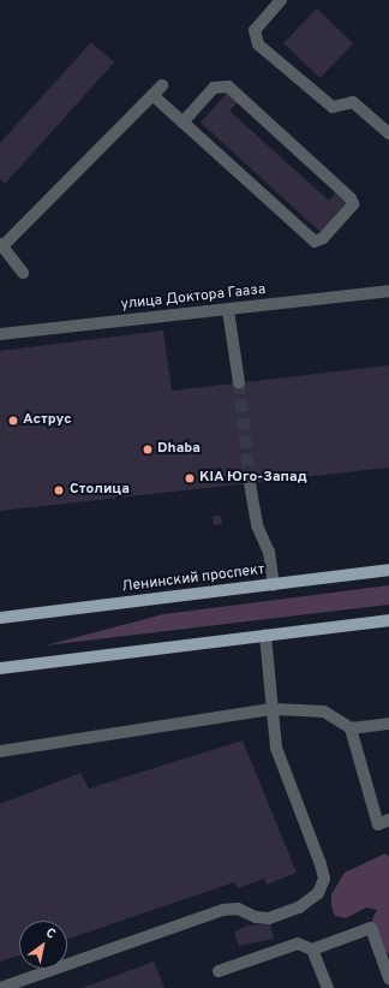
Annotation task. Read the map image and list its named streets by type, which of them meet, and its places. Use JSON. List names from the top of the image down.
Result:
{
  "streets": {
    "main road": ["Ленинский проспект"],
    "street": ["улица Доктора Гааза"]
  },
  "places": [
    "Аструс",
    "Dhaba",
    "KIA Юго-Запад",
    "Столица"
  ],
  "north": "top right"
}
